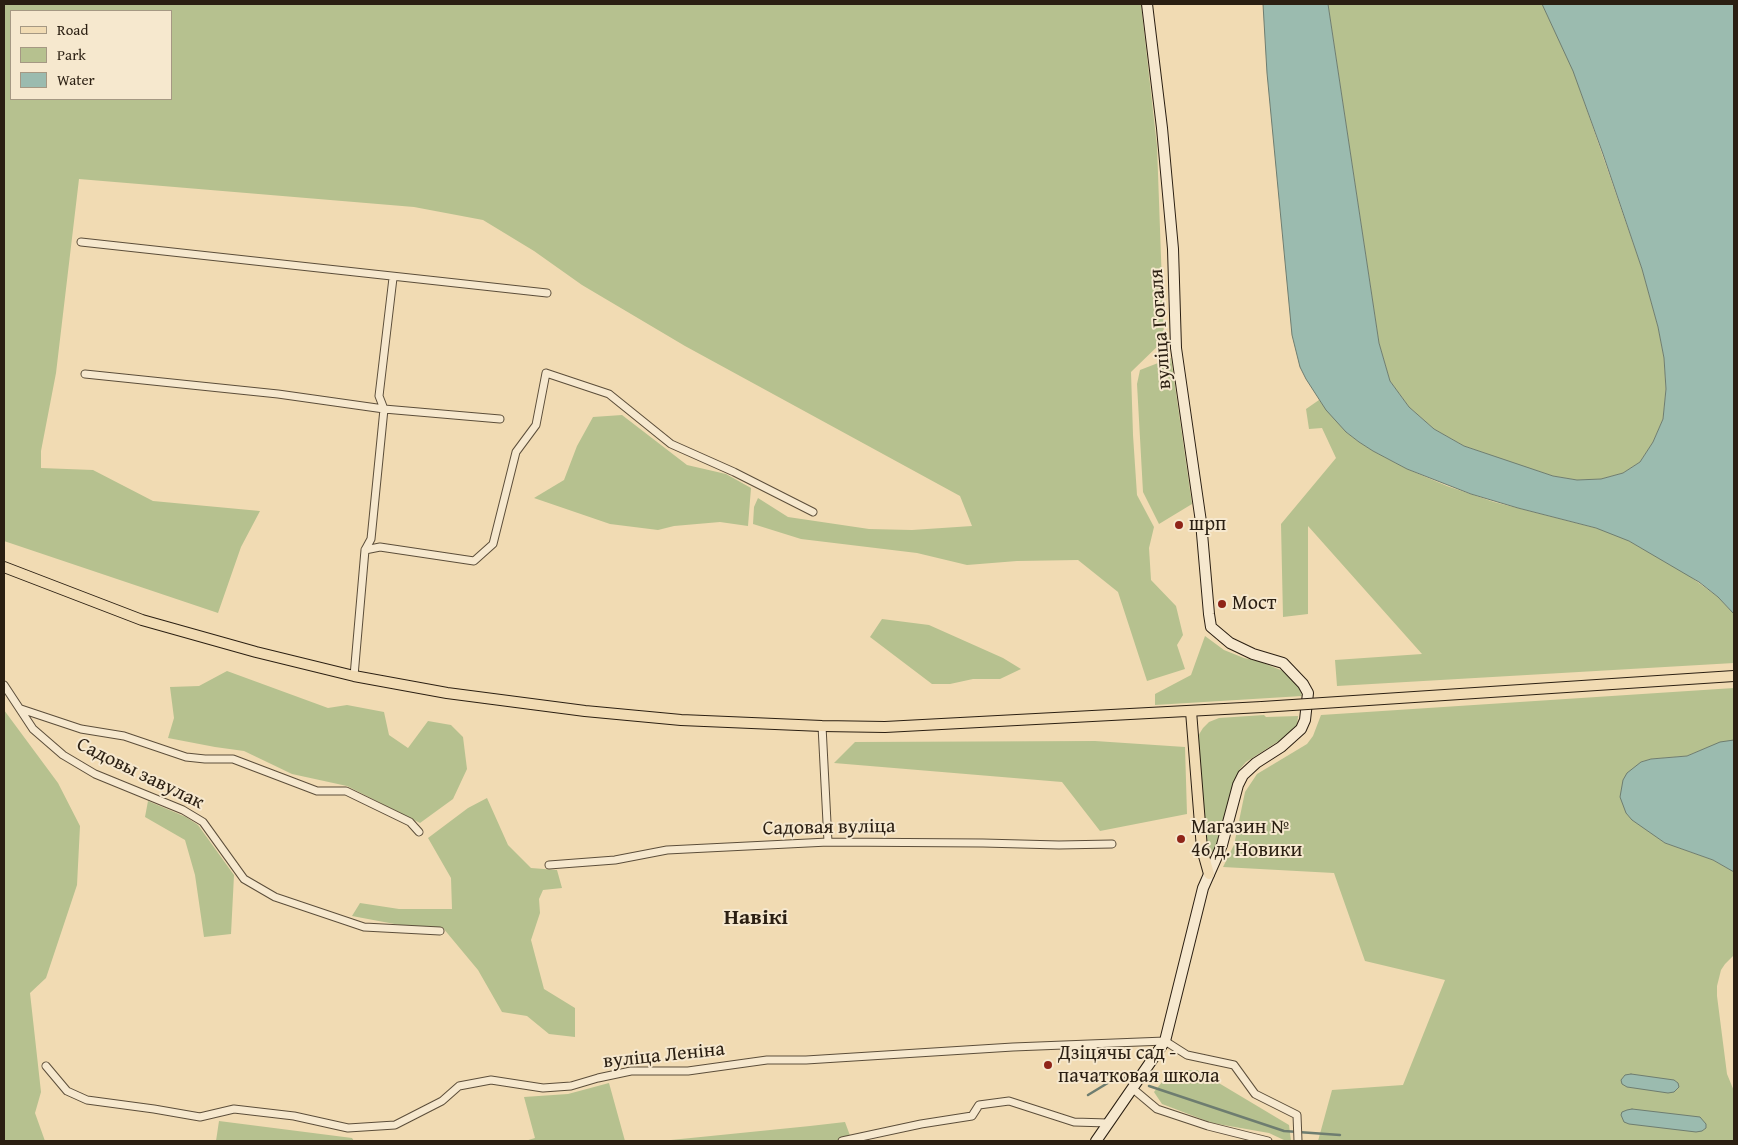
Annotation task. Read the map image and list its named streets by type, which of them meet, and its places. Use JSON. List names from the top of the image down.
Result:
{
  "streets": {
    "street": [
      "вуліца Гогаля",
      "Садовы завулак",
      "Садовая вуліца",
      "вуліца Леніна"
    ]
  },
  "districts": ["Навікі"],
  "places": [
    "шрп",
    "Мост",
    "Магазин № 46 д. Новики",
    "Дзіцячы сад - пачатковая школа"
  ],
  "legend": ["Road", "Park", "Water"]
}
